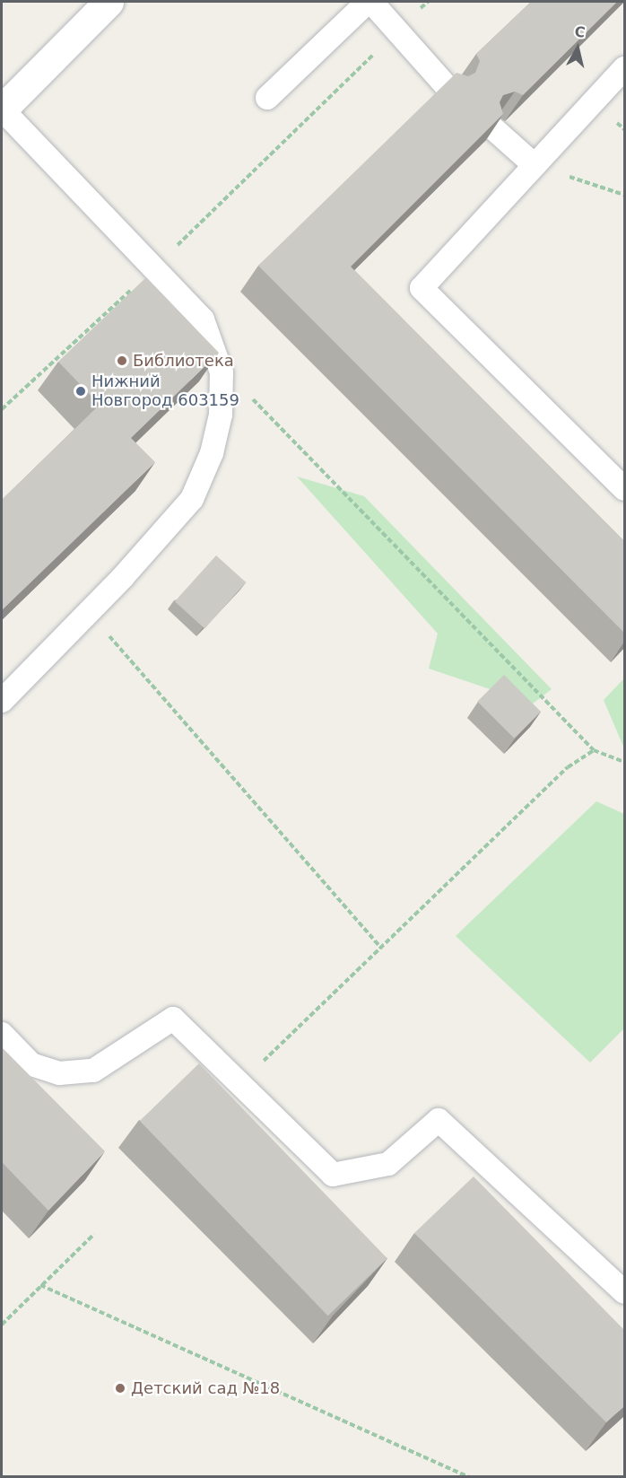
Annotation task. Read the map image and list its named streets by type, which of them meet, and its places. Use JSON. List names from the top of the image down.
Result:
{
  "places": ["Библиотека", "Нижний Новгород 603159", "Детский сад №18"],
  "north": "top"
}
